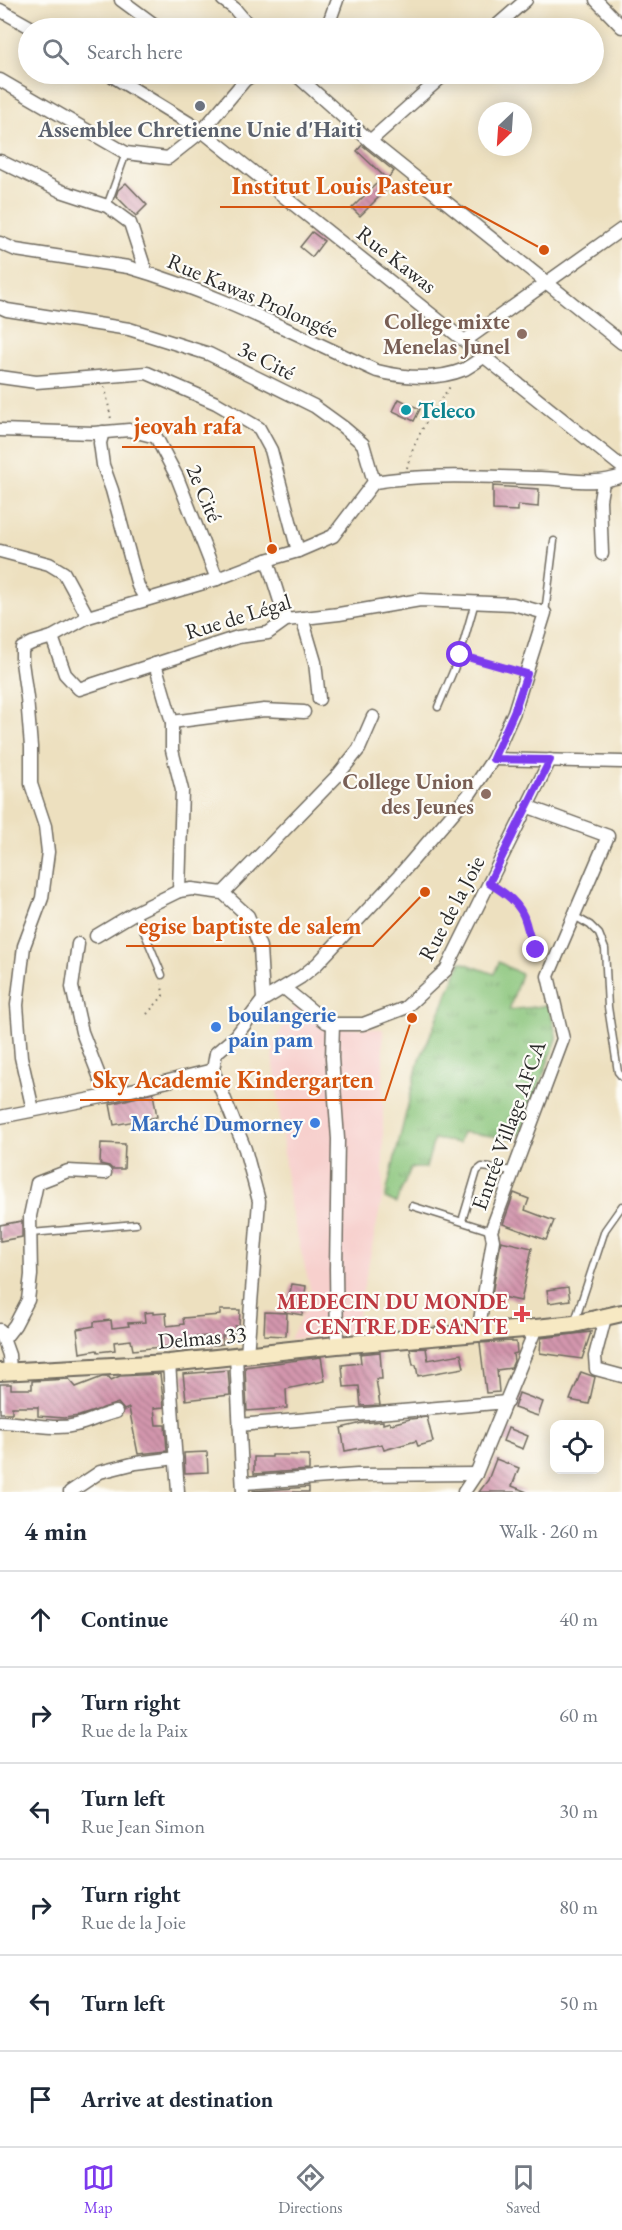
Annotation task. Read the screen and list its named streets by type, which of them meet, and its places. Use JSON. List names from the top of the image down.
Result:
{
  "streets": {
    "main road": ["Delmas 33"],
    "street": [
      "Rue Kawas",
      "Rue Kawas Prolongée",
      "3e Cité",
      "2e Cité",
      "Rue de Légal",
      "Rue de la Joie",
      "Entrée Village AFCA"
    ]
  },
  "crossings": [
    ["Rue Kawas", "Rue Kawas Prolongée"],
    ["Rue de la Joie", "Entrée Village AFCA"],
    ["Entrée Village AFCA", "Delmas 33"]
  ],
  "places": {
    "other": [
      "Assemblee Chretienne Unie d'Haiti",
      "Institut Louis Pasteur",
      "College mixte Menelas Junel",
      "Teleco",
      "jeovah rafa",
      "College Union des Jeunes",
      "egise baptiste de salem",
      "Sky Academie Kindergarten",
      "boulangerie pain pam",
      "Marché Dumorney"
    ],
    "health": ["MEDECIN DU MONDE CENTRE DE SANTE"]
  },
  "north": "bottom left",
  "page": {
    "search": "Search here",
    "heading": ["4 min", "Walk · 260 m"],
    "list": [
      ["Continue", "40 m"],
      ["Turn right", "Rue de la Paix", "60 m"],
      ["Turn left", "Rue Jean Simon", "30 m"],
      ["Turn right", "Rue de la Joie", "80 m"],
      ["Turn left", "50 m"],
      "Arrive at destination"
    ],
    "nav": ["Map", "Directions", "Saved"]
  }
}
